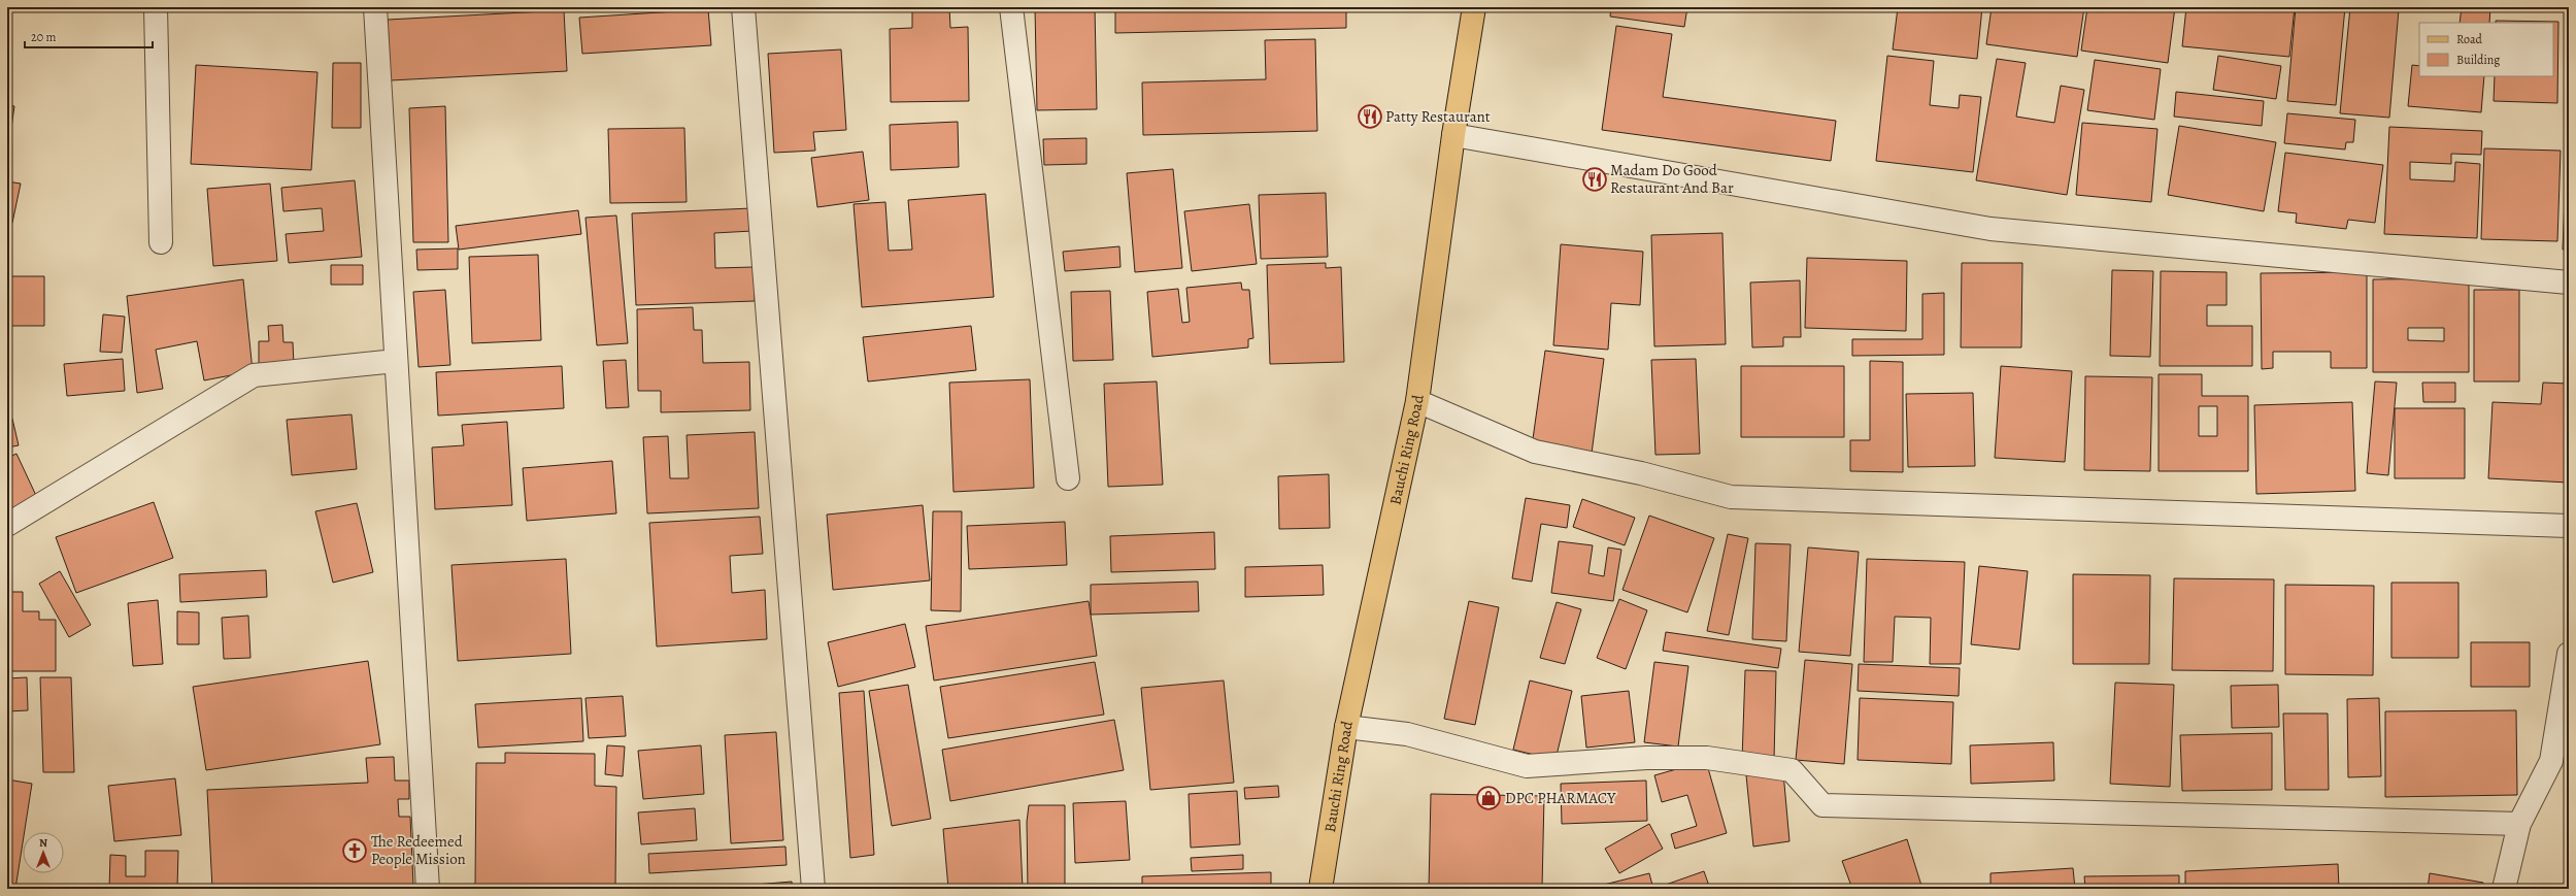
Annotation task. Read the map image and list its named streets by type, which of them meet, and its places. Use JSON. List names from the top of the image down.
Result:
{
  "streets": {
    "main road": ["Bauchi Ring Road"]
  },
  "places": {
    "restaurant": ["Patty Restaurant", "Madam Do Good Restaurant And Bar"],
    "shop": ["DPC PHARMACY"],
    "church": ["The Redeemed People Mission"]
  },
  "legend": ["Road", "Building"],
  "scale_bar": "20 m",
  "north": "top"
}
